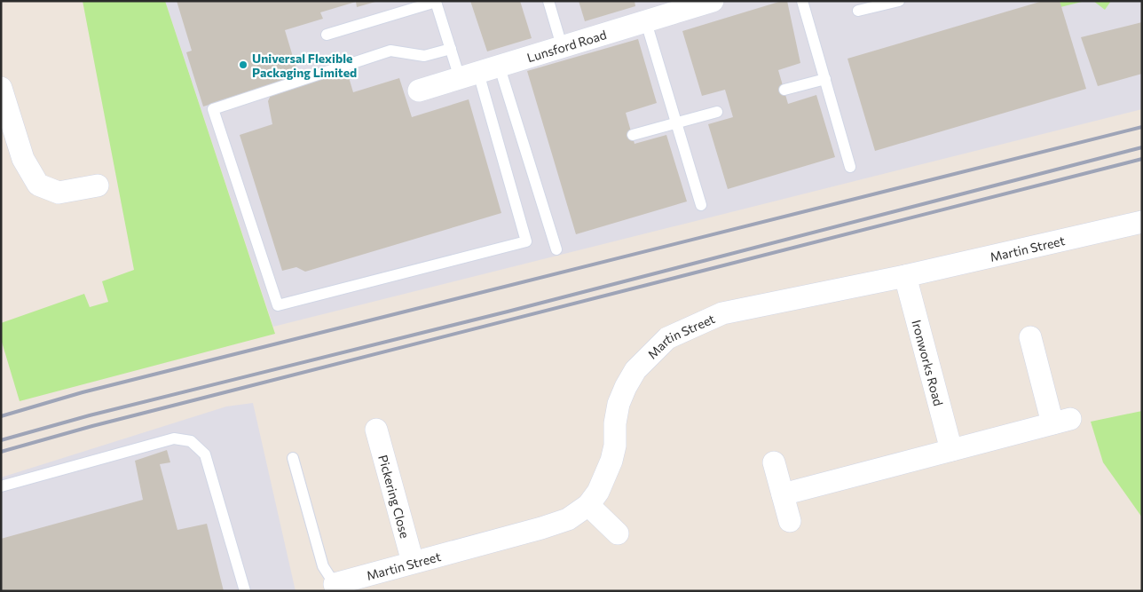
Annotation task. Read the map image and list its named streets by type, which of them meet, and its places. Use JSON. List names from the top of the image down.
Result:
{
  "streets": {
    "street": [
      "Lunsford Road",
      "Martin Street",
      "Ironworks Road",
      "Pickering Close"
    ]
  },
  "crossings": [
    ["Martin Street", "Ironworks Road"],
    ["Martin Street", "Pickering Close"]
  ],
  "places": ["Universal Flexible Packaging Limited"]
}
